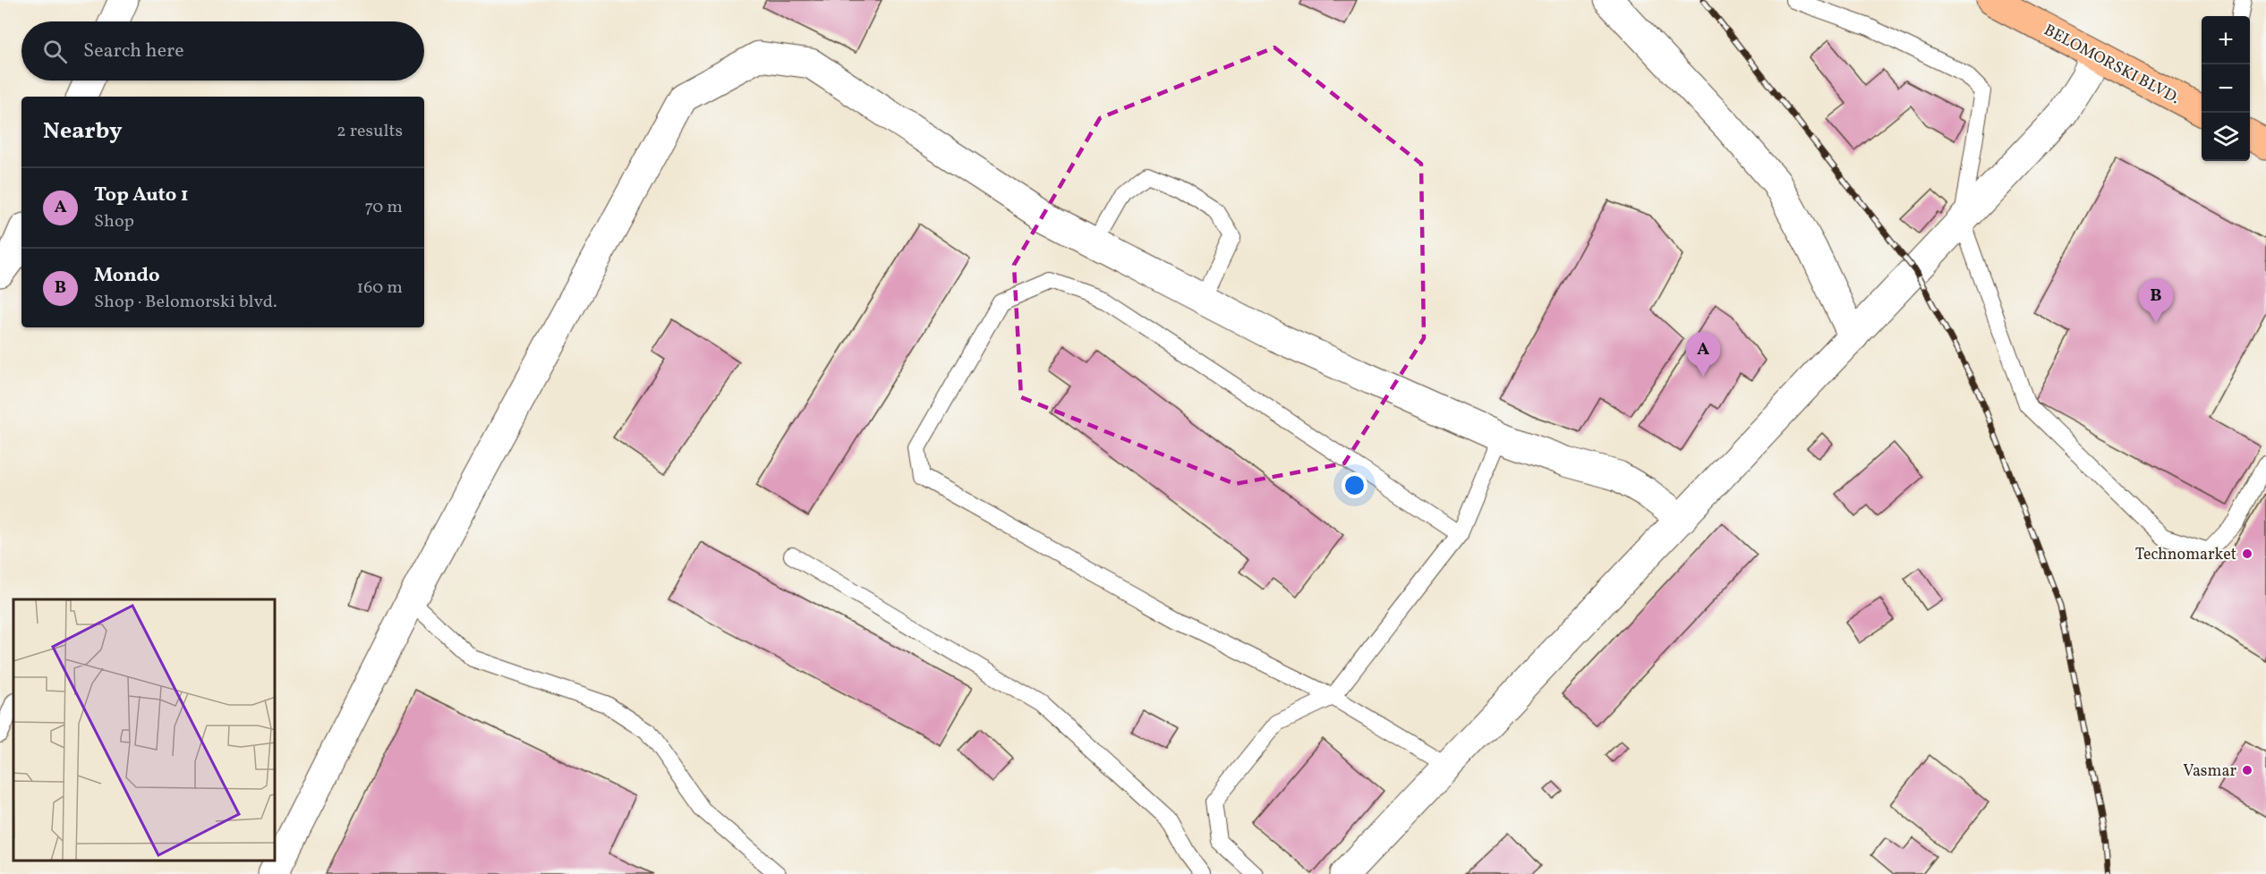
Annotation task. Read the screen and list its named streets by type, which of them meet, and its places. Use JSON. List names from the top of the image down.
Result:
{
  "streets": {
    "main road": ["BELOMORSKI BLVD."]
  },
  "places": ["Technomarket", "Vasmar"],
  "page": {
    "map_buttons": ["+", "−"],
    "search": "Search here",
    "heading": ["Nearby", "2 results"],
    "list": [
      {
        "mark": "A",
        "name": "Top Auto 1",
        "note": "Shop",
        "value": "70 m"
      },
      {
        "mark": "B",
        "name": "Mondo",
        "note": "Shop · Belomorski blvd.",
        "value": "160 m"
      }
    ],
    "pins": ["B", "A"]
  }
}
